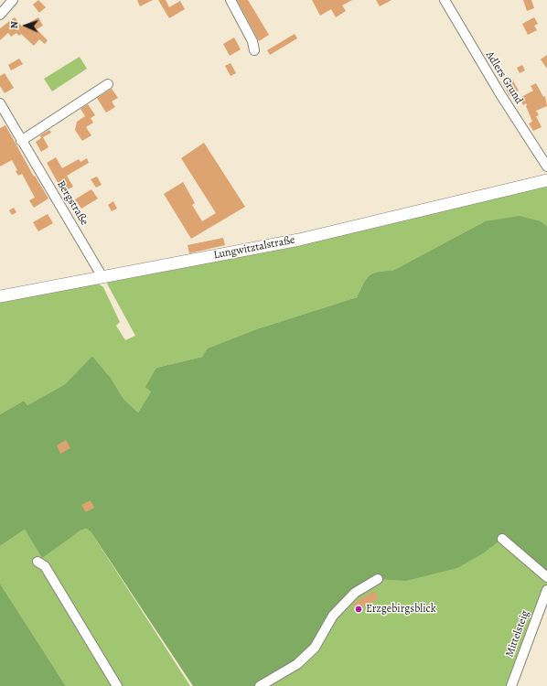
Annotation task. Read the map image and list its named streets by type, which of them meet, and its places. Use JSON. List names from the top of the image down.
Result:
{
  "streets": {
    "main road": ["Lungwitztalstraße"],
    "street": ["Adlers Grund", "Bergstraße", "Mittelsteig"]
  },
  "crossings": [
    ["Bergstraße", "Lungwitztalstraße"]
  ],
  "places": ["Erzgebirgsblick"],
  "north": "left"
}
